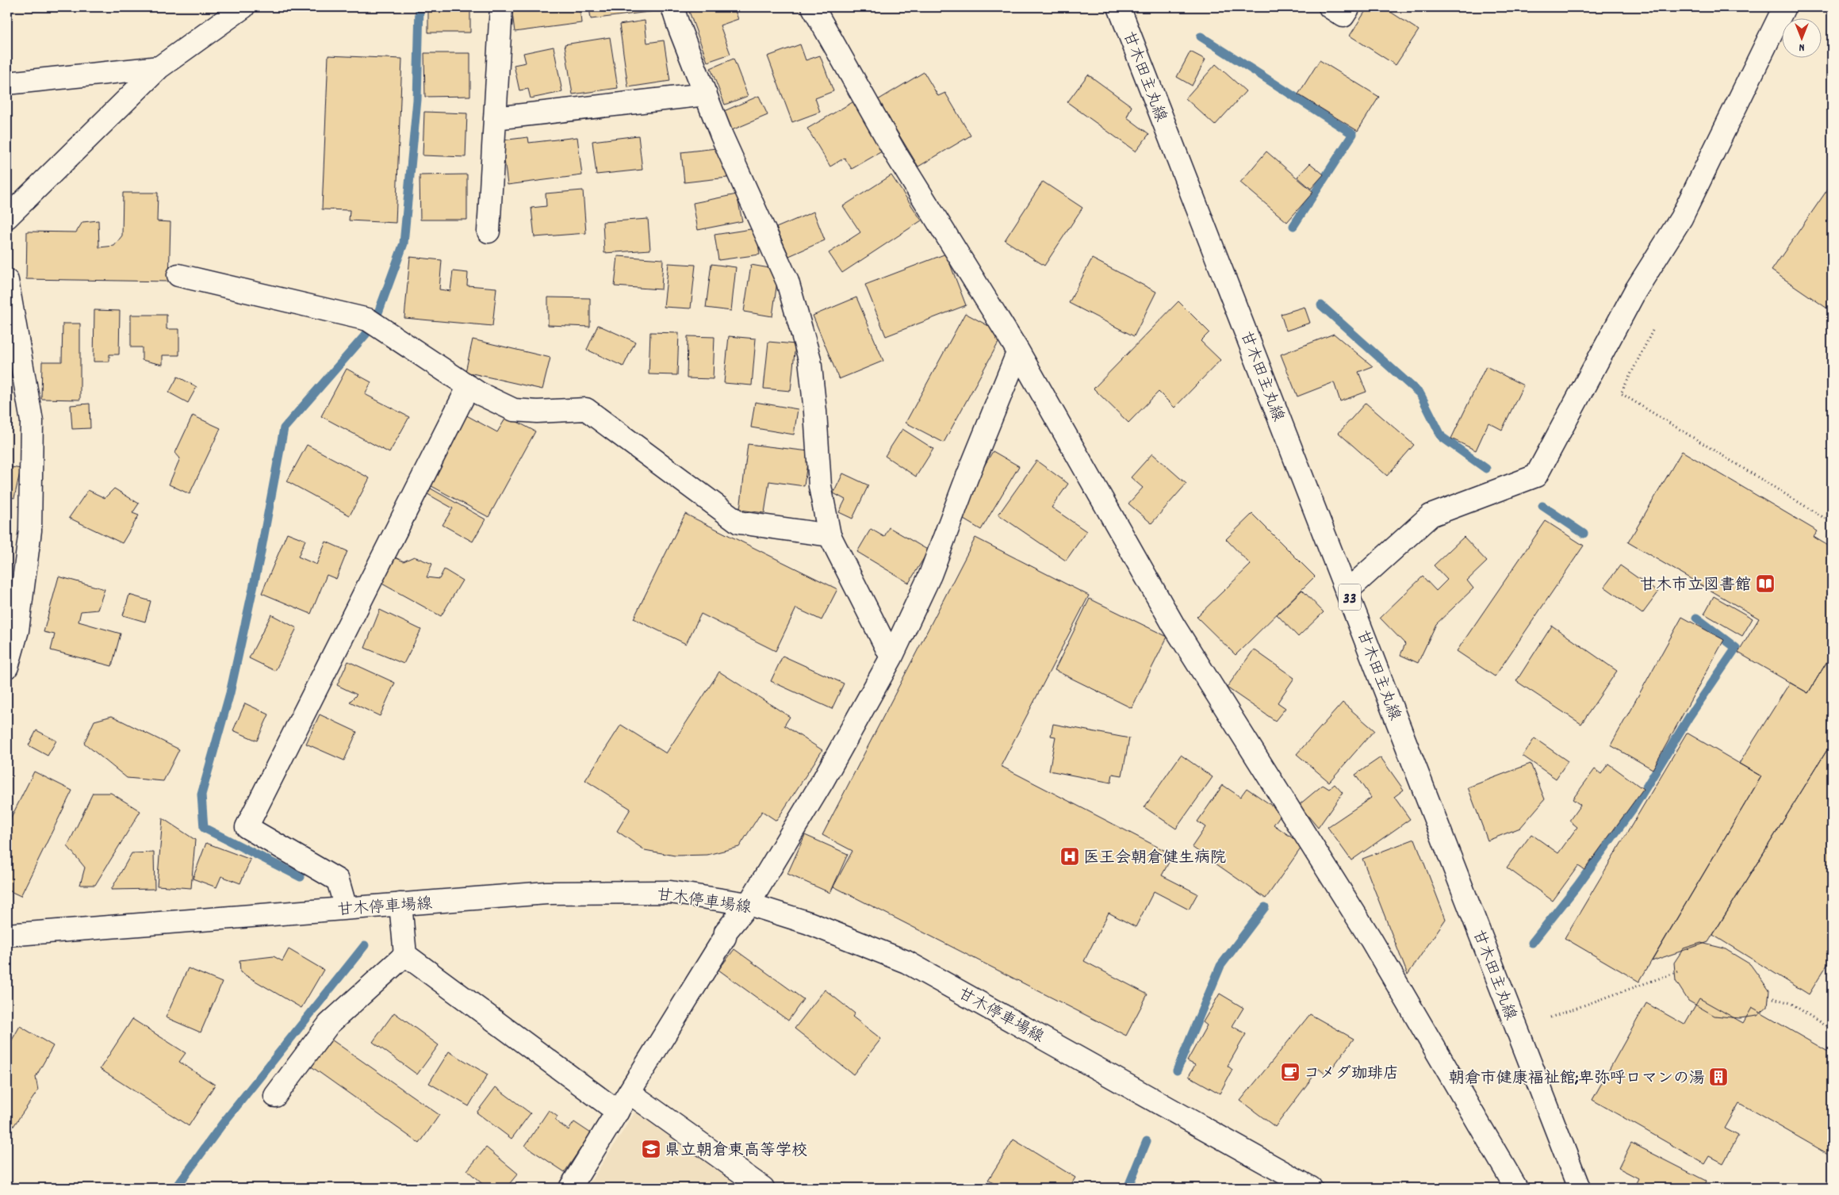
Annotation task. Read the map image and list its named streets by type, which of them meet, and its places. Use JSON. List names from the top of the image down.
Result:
{
  "streets": {
    "street": ["甘木田主丸線", "33", "甘木停車場線"]
  },
  "places": {
    "library": ["甘木市立図書館"],
    "hospital": ["医王会朝倉健生病院"],
    "cafe": ["コメダ珈琲店"],
    "building": ["朝倉市健康福祉館;卑弥呼ロマンの湯"],
    "school or university": ["県立朝倉東高等学校"]
  },
  "north": "bottom"
}
